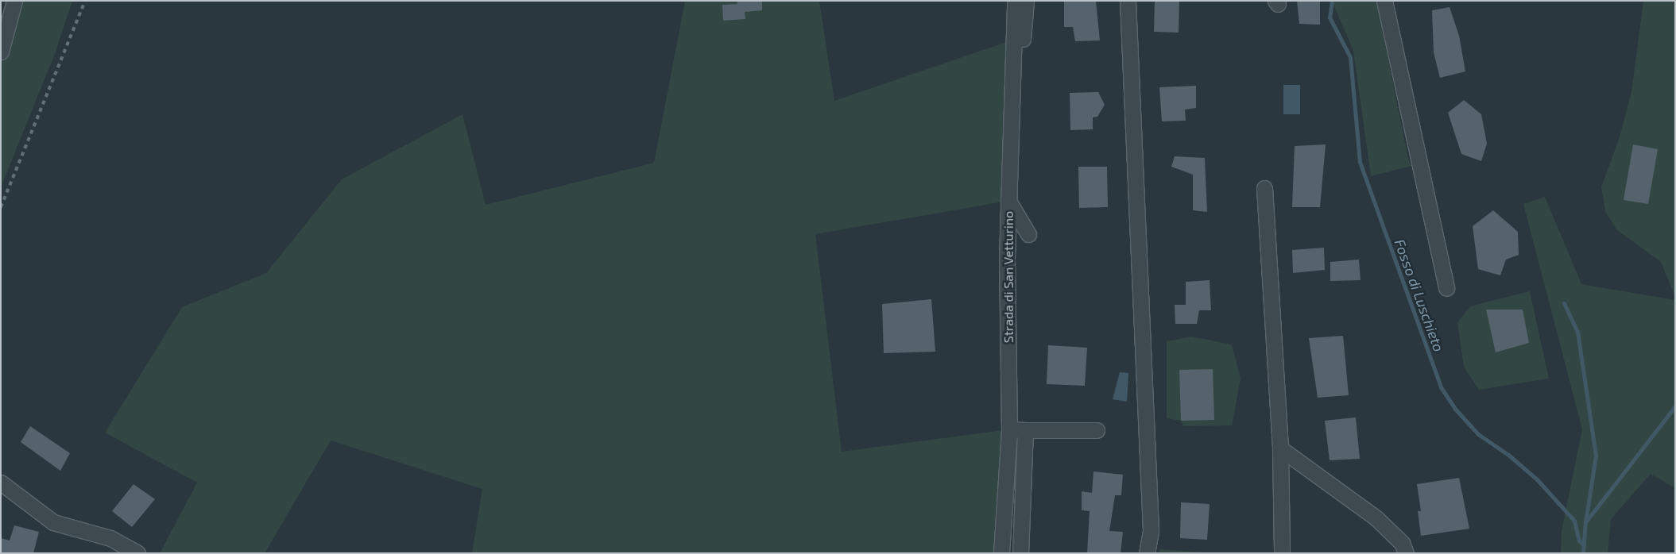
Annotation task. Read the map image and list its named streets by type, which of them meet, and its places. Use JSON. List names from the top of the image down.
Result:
{
  "streets": {
    "street": ["Strada di San Vetturino"]
  },
  "water": ["Fosso di Luschieto"]
}
